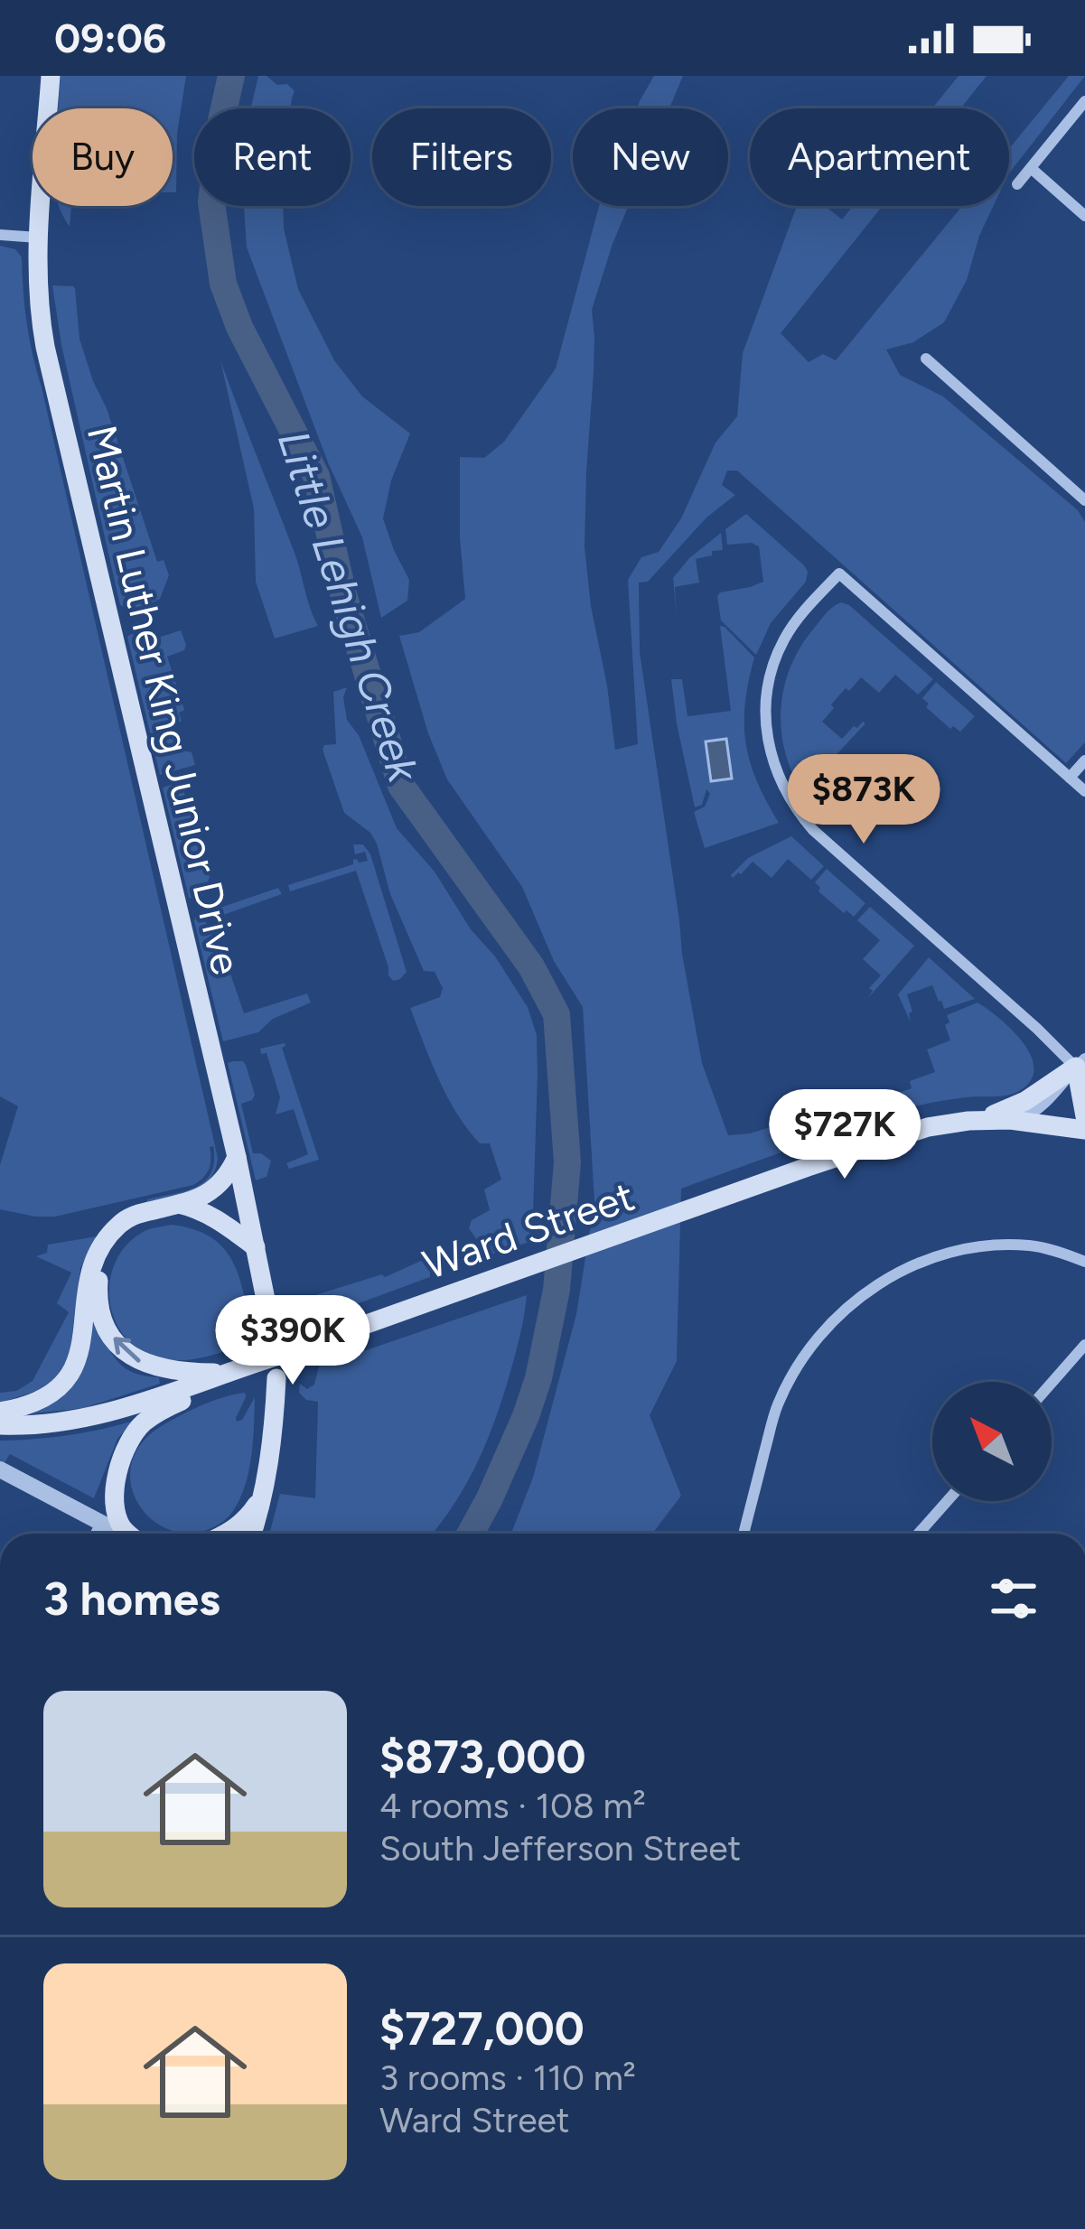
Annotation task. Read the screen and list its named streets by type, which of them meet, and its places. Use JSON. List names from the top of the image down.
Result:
{
  "streets": {
    "main road": ["Martin Luther King Junior Drive", "Ward Street"]
  },
  "water": ["Little Lehigh Creek"],
  "north": "top left",
  "page": {
    "status": "09:06",
    "chip": [
      "Buy",
      "Rent",
      "Filters",
      "New",
      "Apartment"
    ],
    "price": ["$873K", "$727K", "$390K"],
    "heading": "3 homes",
    "list": [
      {
        "name": "$873,000",
        "note": "4 rooms · 108 m² · South Jefferson Street"
      },
      {
        "name": "$727,000",
        "note": "3 rooms · 110 m² · Ward Street"
      }
    ]
  }
}
